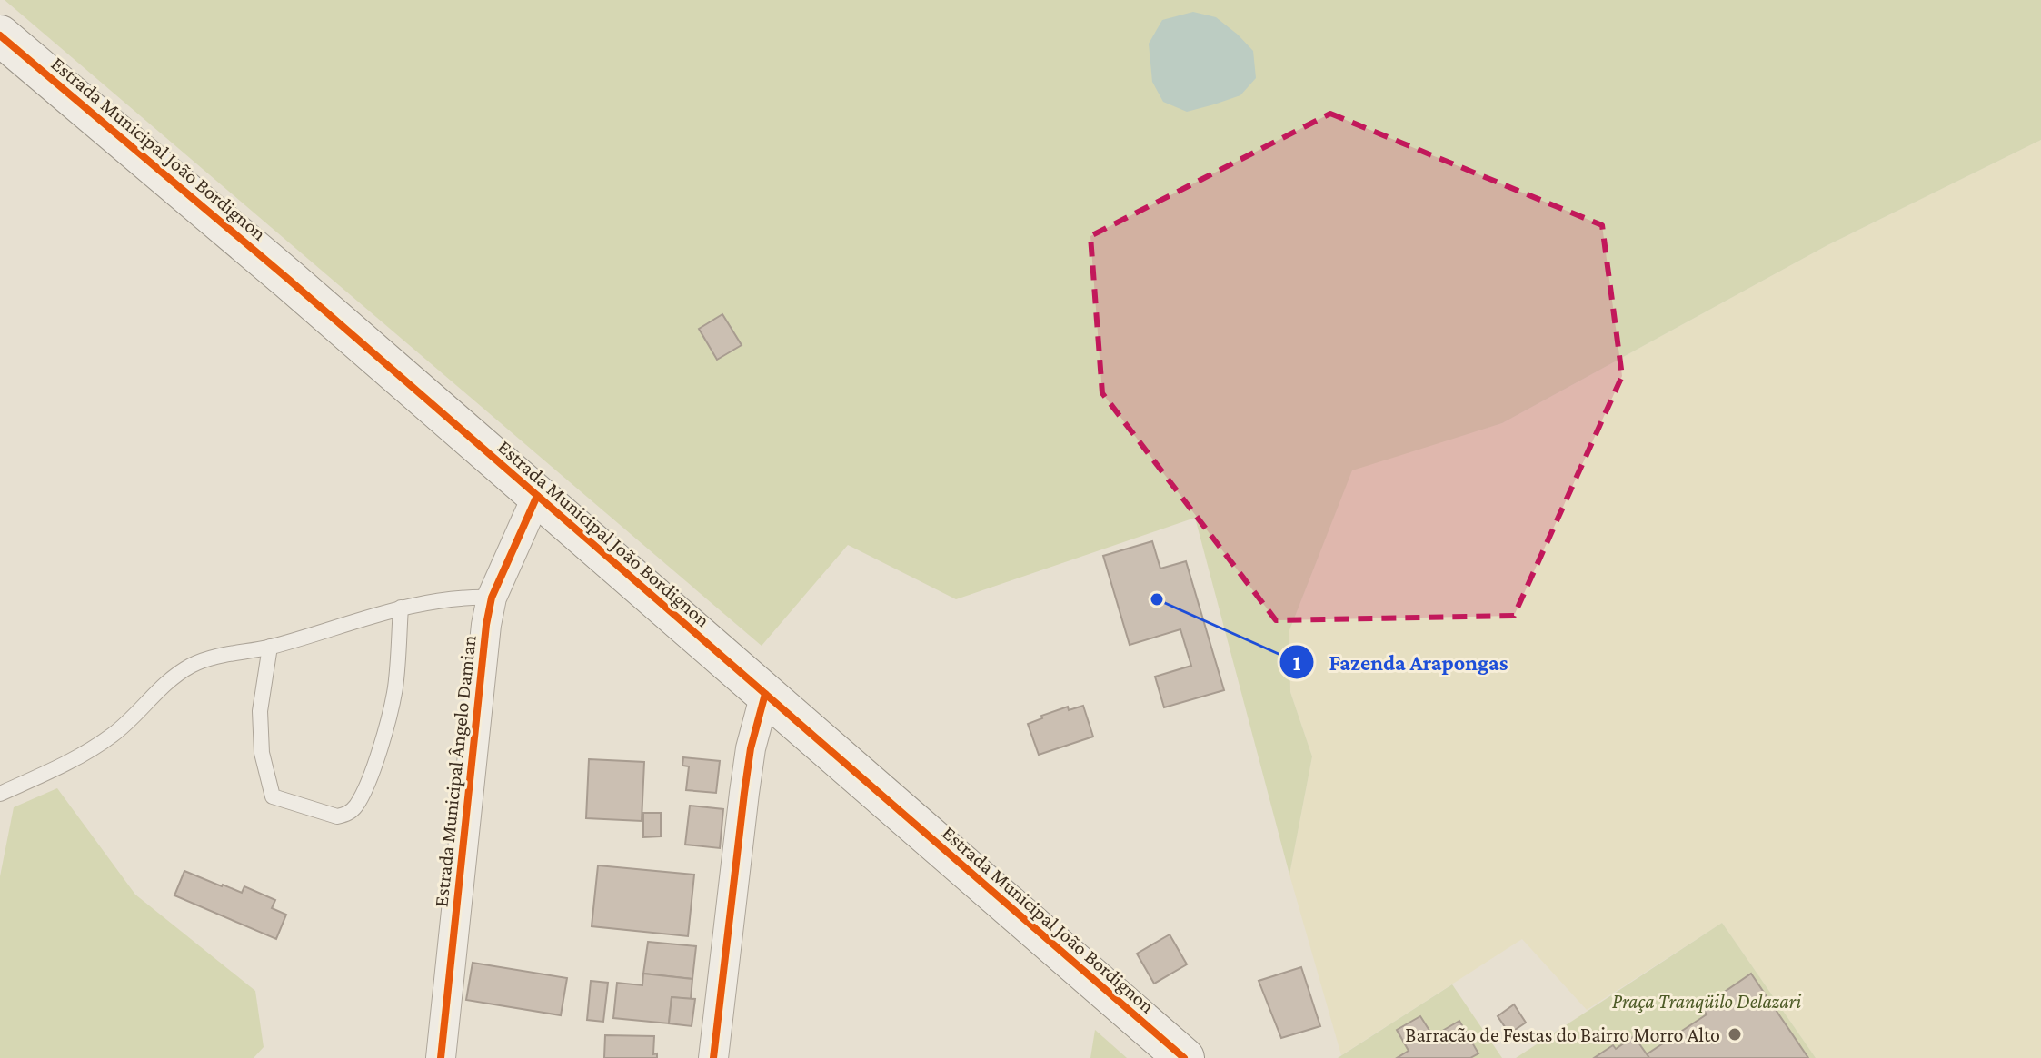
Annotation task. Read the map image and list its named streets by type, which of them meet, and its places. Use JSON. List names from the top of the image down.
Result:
{
  "streets": {
    "main road": ["Estrada Municipal João Bordignon"],
    "street": ["Estrada Municipal Ângelo Damian"]
  },
  "crossings": [
    ["Estrada Municipal João Bordignon", "Estrada Municipal Ângelo Damian"]
  ],
  "parks": ["Praça Tranqüilo Delazari"],
  "places": ["Fazenda Arapongas", "Barracão de Festas do Bairro Morro Alto"]
}
